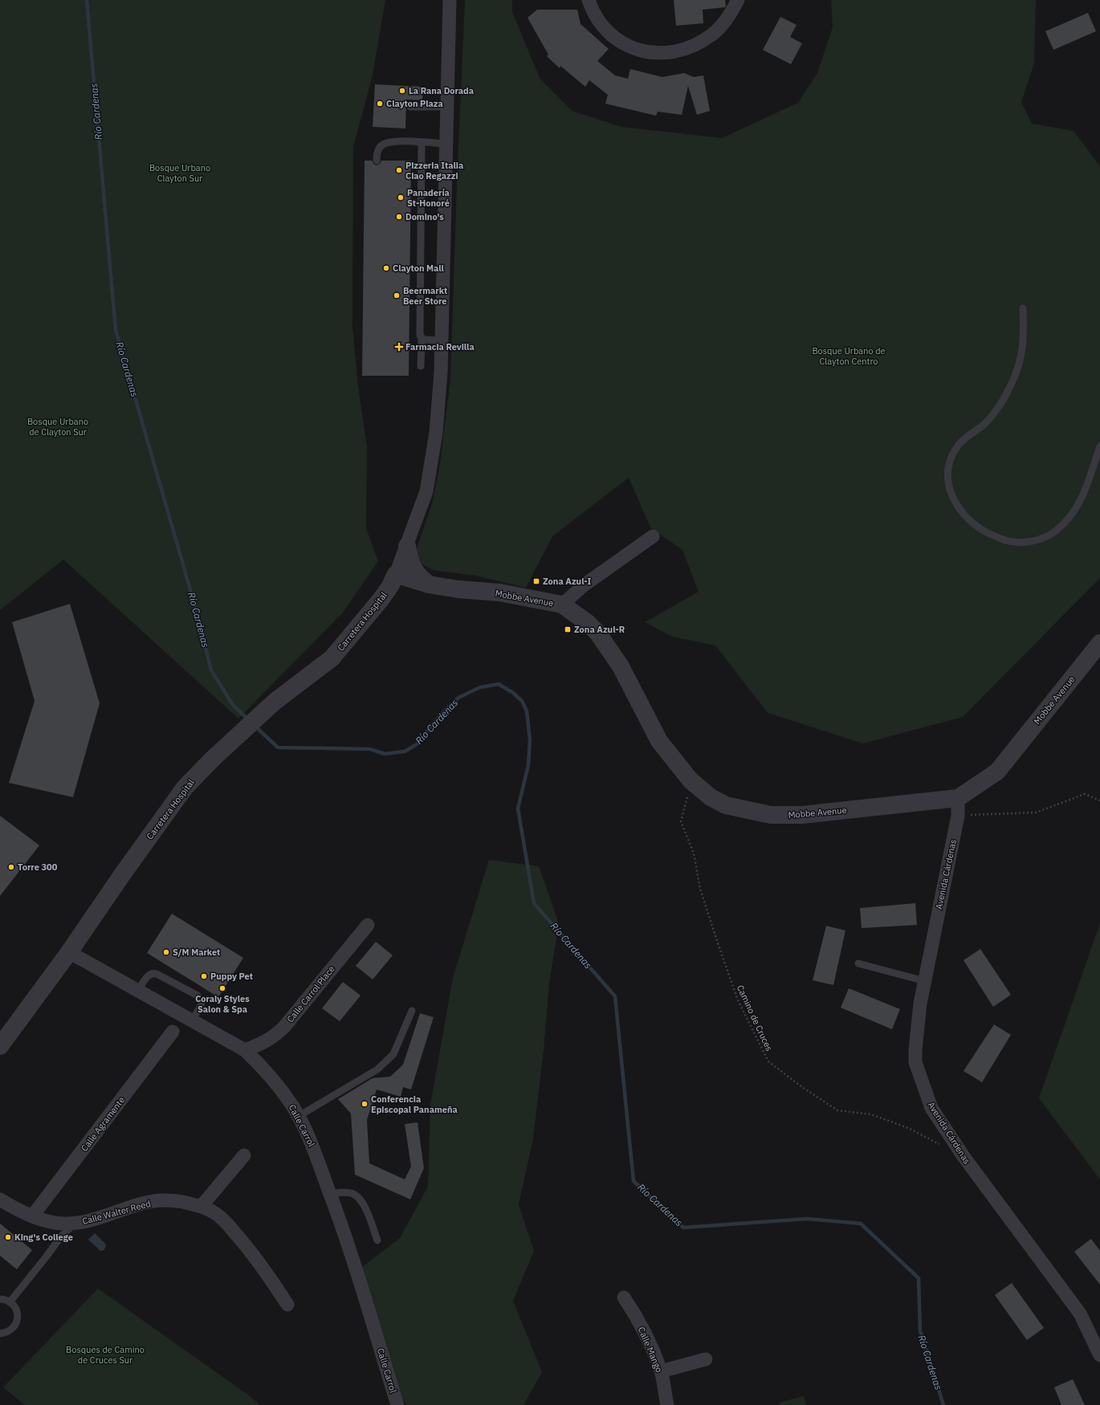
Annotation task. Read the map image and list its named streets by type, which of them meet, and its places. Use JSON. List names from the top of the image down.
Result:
{
  "streets": {
    "street": [
      "Mobbe Avenue",
      "Carretera Hospital",
      "Avenida Cárdenas",
      "Calle Carrol Place",
      "Calle Agramente",
      "Calle Carrol",
      "Calle Walter Reed",
      "Calle Mango"
    ],
    "path": ["Camino de Cruces"]
  },
  "crossings": [
    ["Mobbe Avenue", "Carretera Hospital"],
    ["Mobbe Avenue", "Avenida Cárdenas"],
    ["Carretera Hospital", "Calle Carrol"],
    ["Calle Carrol Place", "Calle Carrol"],
    ["Calle Agramente", "Calle Walter Reed"]
  ],
  "water": ["Río Cardenas"],
  "parks": [
    "Bosque Urbano Clayton Sur",
    "Bosque Urbano de Clayton Centro",
    "Bosque Urbano de Clayton Sur",
    "Bosques de Camino de Cruces Sur"
  ],
  "places": {
    "other": [
      "La Rana Dorada",
      "Clayton Plaza",
      "Pizzeria Italia Ciao Regazzi",
      "Panadería St-Honoré",
      "Domino's",
      "Clayton Mall",
      "Beermarkt Beer Store",
      "Torre 300",
      "S/M Market",
      "Puppy Pet",
      "Coraly Styles Salon & Spa",
      "Conferencia Episcopal Panameña",
      "King's College"
    ],
    "health": ["Farmacia Revilla"],
    "transit": ["Zona Azul-I", "Zona Azul-R"]
  }
}
